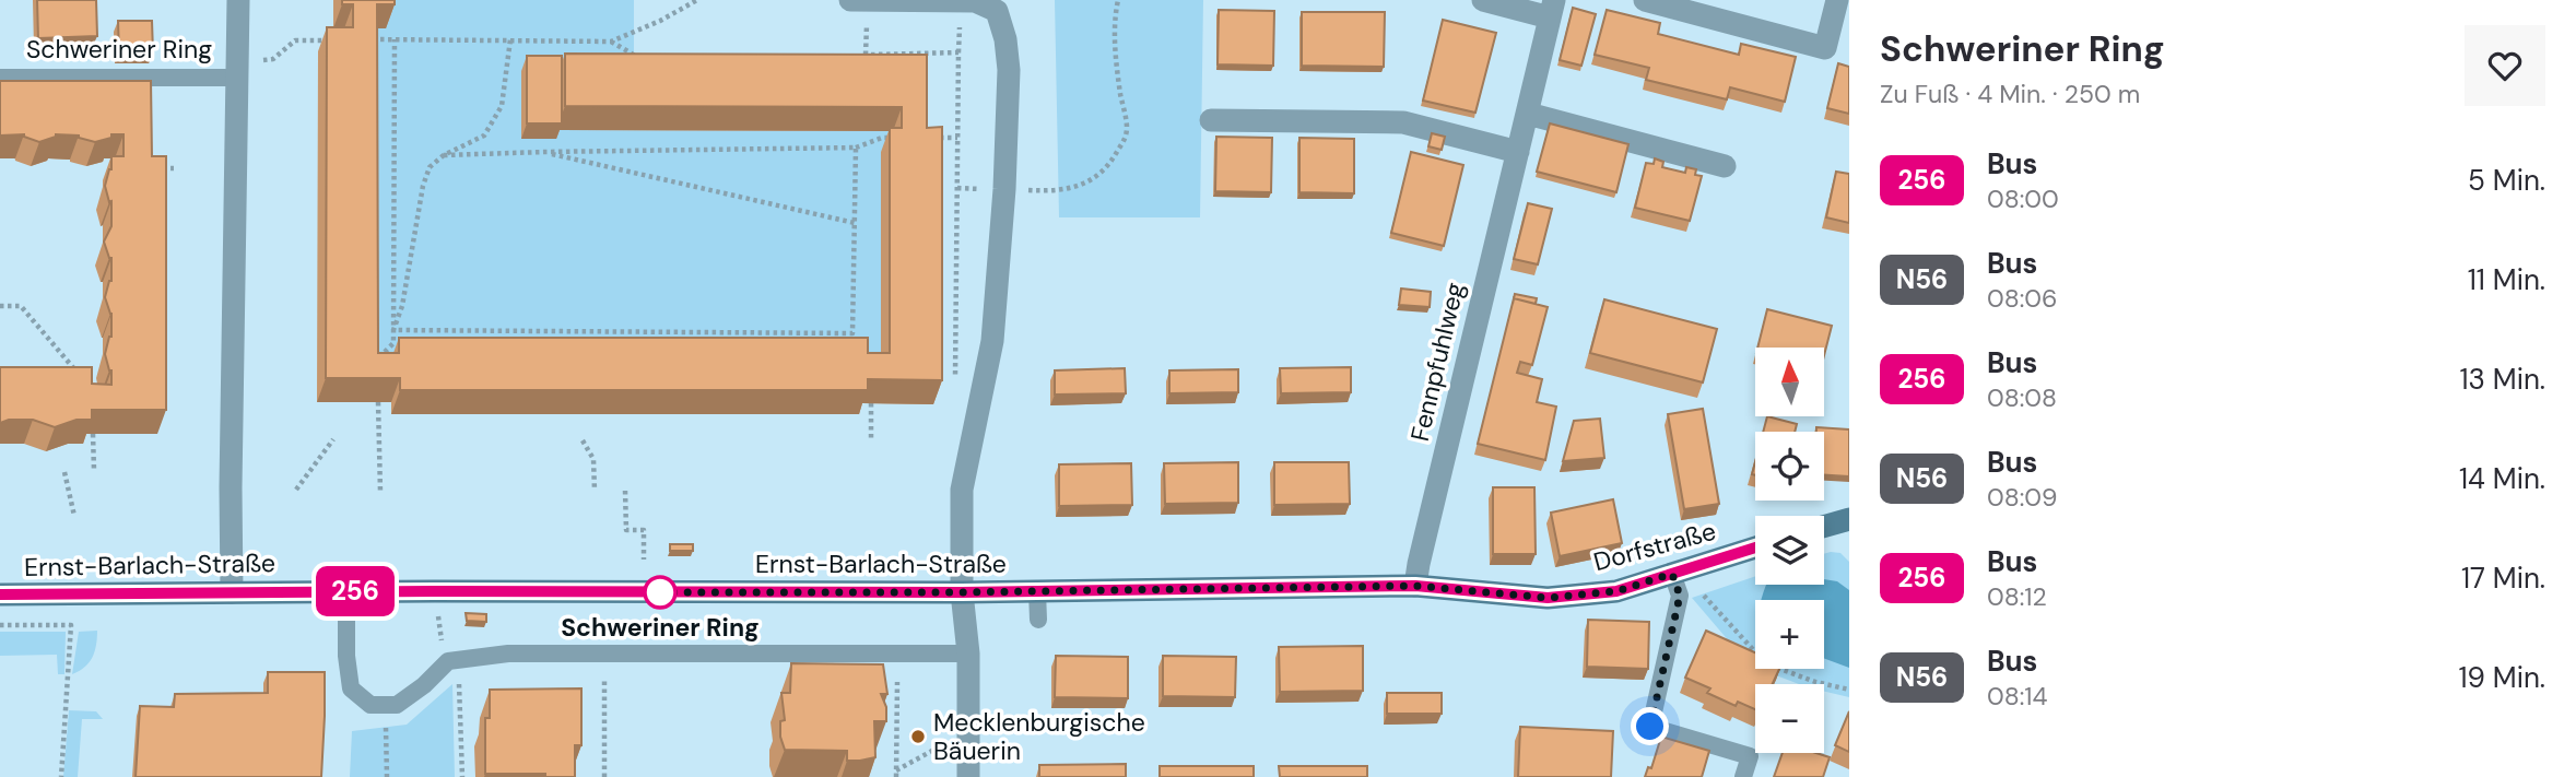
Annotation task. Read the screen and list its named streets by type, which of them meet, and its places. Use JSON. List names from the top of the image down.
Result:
{
  "streets": {
    "main road": ["Dorfstraße", "Ernst-Barlach-Straße"],
    "street": ["Schweriner Ring", "Fennpfuhlweg"]
  },
  "crossings": [
    ["Schweriner Ring", "Ernst-Barlach-Straße"],
    ["Fennpfuhlweg", "Dorfstraße"],
    ["Fennpfuhlweg", "Ernst-Barlach-Straße"],
    ["Dorfstraße", "Ernst-Barlach-Straße"]
  ],
  "places": ["Schweriner Ring", "Mecklenburgische Bäuerin"],
  "lines": ["bus line 256"],
  "north": "top",
  "page": {
    "on_map": "256",
    "heading": ["Schweriner Ring", "Zu Fuß · 4 Min. · 250 m"],
    "list": [
      {
        "mark": "256",
        "name": "Bus",
        "note": "08:00",
        "value": "5 Min."
      },
      {
        "mark": "N56",
        "name": "Bus",
        "note": "08:06",
        "value": "11 Min."
      },
      {
        "mark": "256",
        "name": "Bus",
        "note": "08:08",
        "value": "13 Min."
      },
      {
        "mark": "N56",
        "name": "Bus",
        "note": "08:09",
        "value": "14 Min."
      },
      {
        "mark": "256",
        "name": "Bus",
        "note": "08:12",
        "value": "17 Min."
      },
      {
        "mark": "N56",
        "name": "Bus",
        "note": "08:14",
        "value": "19 Min."
      }
    ],
    "map_buttons": ["+", "−"]
  }
}
